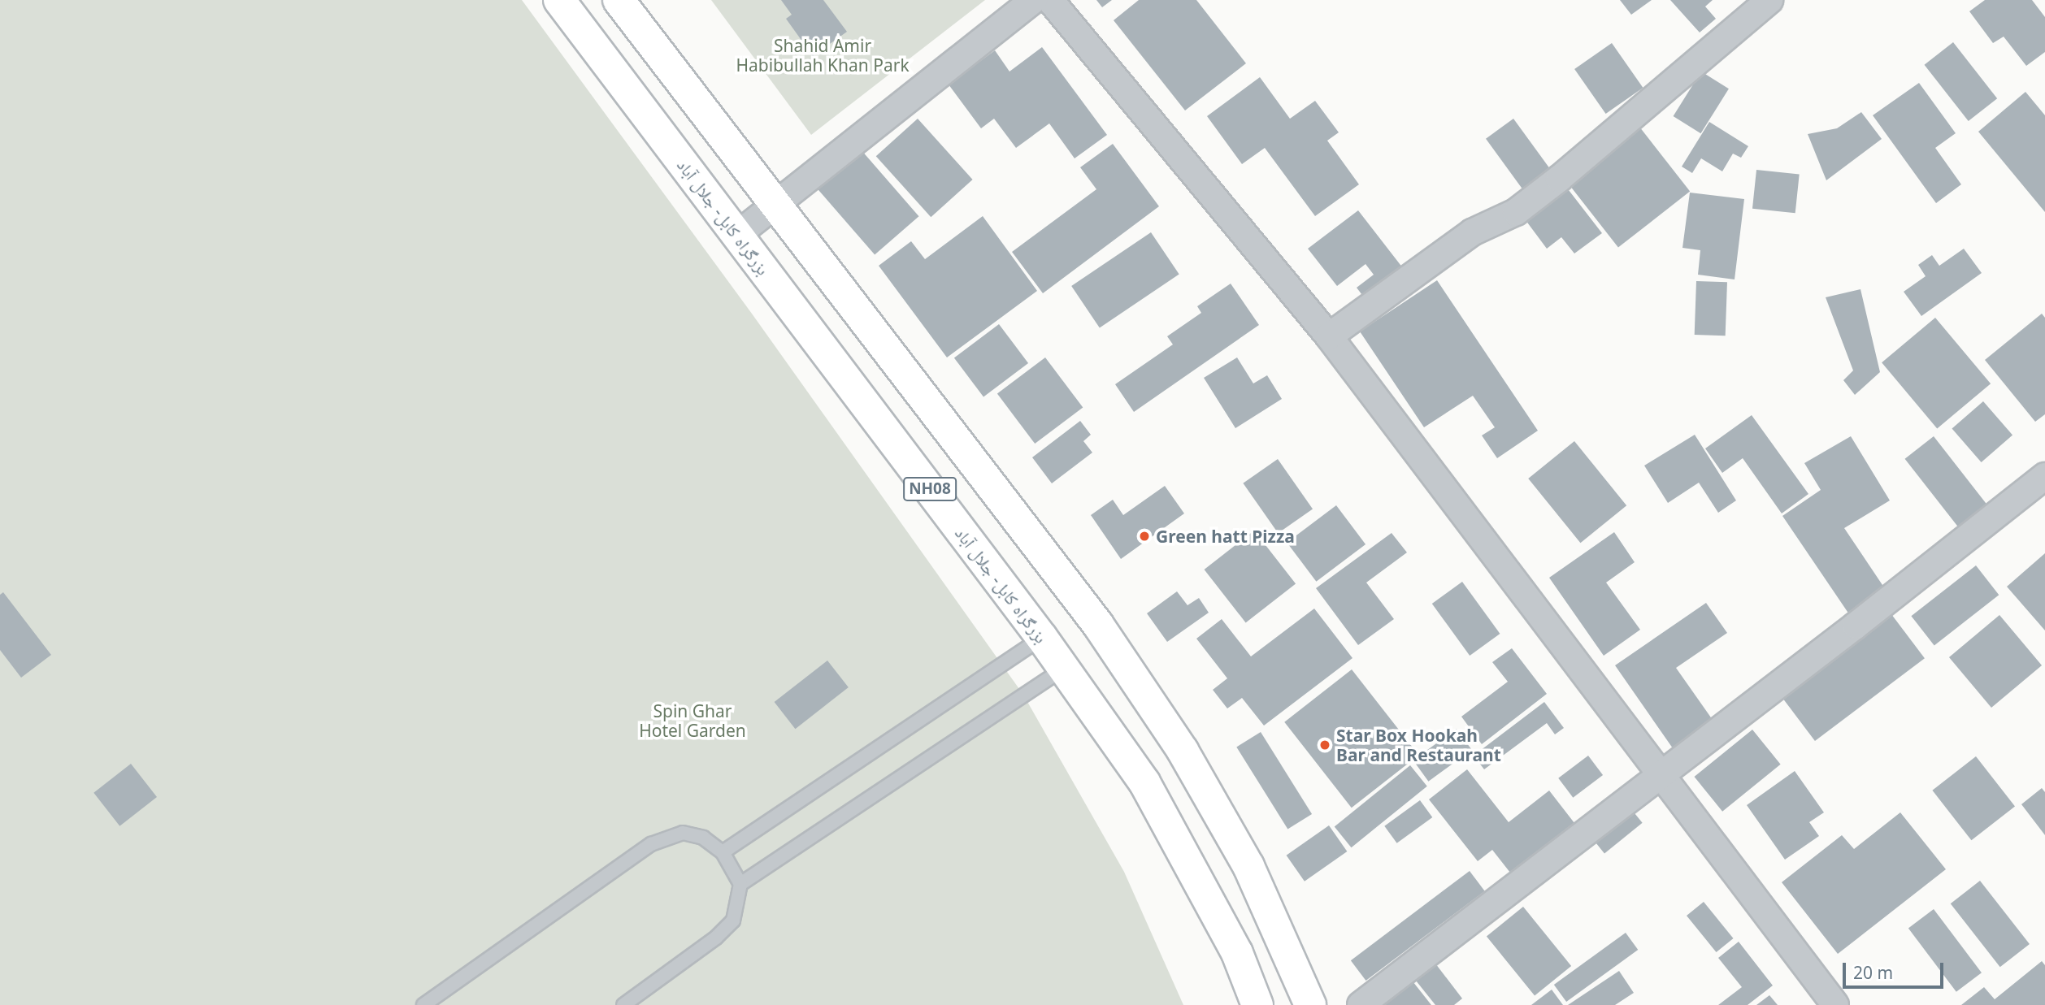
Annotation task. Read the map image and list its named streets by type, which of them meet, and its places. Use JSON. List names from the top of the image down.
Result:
{
  "streets": {
    "highway": ["بزرگراه کابل- جلال آباد", "NH08"]
  },
  "parks": ["Shahid Amir Habibullah Khan Park", "Spin Ghar Hotel Garden"],
  "places": ["Green hatt Pizza", "Star Box Hookah Bar and Restaurant"],
  "scale_bar": "20 m"
}
